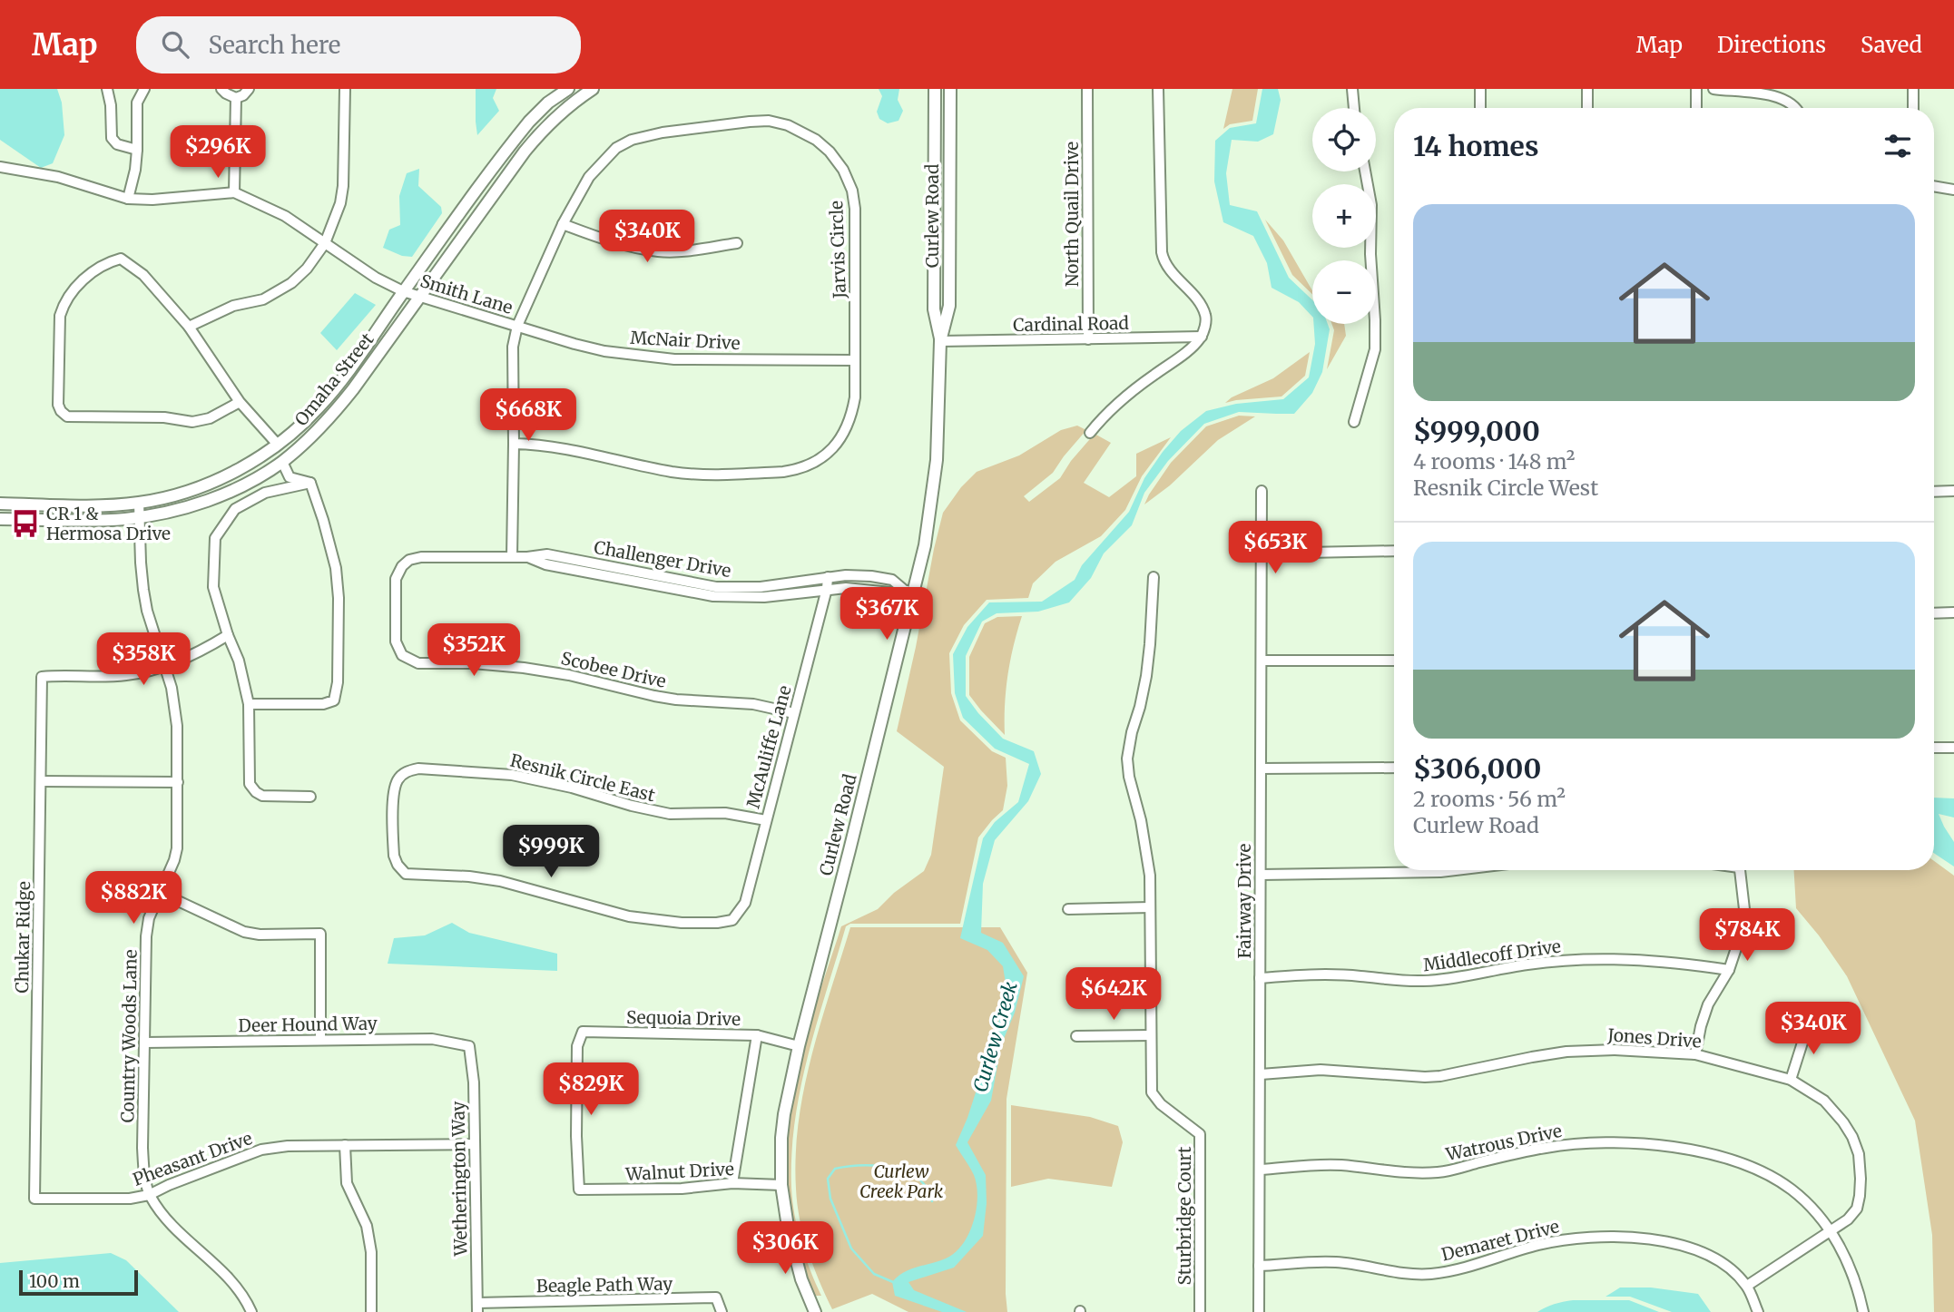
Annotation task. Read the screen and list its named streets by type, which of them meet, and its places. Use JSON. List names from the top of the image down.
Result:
{
  "streets": {
    "main road": ["Curlew Road", "Omaha Street"],
    "street": [
      "North Quail Drive",
      "Jarvis Circle",
      "Smith Lane",
      "Cardinal Road",
      "McNair Drive",
      "Challenger Drive",
      "Scobee Drive",
      "McAuliffe Lane",
      "Resnik Circle East",
      "Fairway Drive",
      "Chukar Ridge",
      "Middlecoff Drive",
      "Sequoia Drive",
      "Deer Hound Way",
      "Country Woods Lane",
      "Jones Drive",
      "Watrous Drive",
      "Pheasant Drive",
      "Walnut Drive",
      "Wetherington Way",
      "Sturbridge Court",
      "Demaret Drive",
      "Beagle Path Way"
    ]
  },
  "crossings": [
    ["North Quail Drive", "Cardinal Road"],
    ["Curlew Road", "Cardinal Road"],
    ["Curlew Road", "Challenger Drive"],
    ["Curlew Road", "Sequoia Drive"],
    ["Curlew Road", "Walnut Drive"],
    ["Jarvis Circle", "Smith Lane"],
    ["Jarvis Circle", "McNair Drive"],
    ["Smith Lane", "McNair Drive"],
    ["Smith Lane", "Omaha Street"],
    ["Smith Lane", "Challenger Drive"],
    ["Smith Lane", "Scobee Drive"],
    ["Omaha Street", "Country Woods Lane"],
    ["Challenger Drive", "Scobee Drive"],
    ["Challenger Drive", "McAuliffe Lane"],
    ["Scobee Drive", "McAuliffe Lane"],
    ["McAuliffe Lane", "Resnik Circle East"],
    ["Fairway Drive", "Middlecoff Drive"],
    ["Fairway Drive", "Jones Drive"],
    ["Fairway Drive", "Watrous Drive"],
    ["Fairway Drive", "Demaret Drive"],
    ["Chukar Ridge", "Country Woods Lane"],
    ["Chukar Ridge", "Pheasant Drive"],
    ["Sequoia Drive", "Walnut Drive"],
    ["Deer Hound Way", "Country Woods Lane"],
    ["Deer Hound Way", "Wetherington Way"],
    ["Country Woods Lane", "Pheasant Drive"],
    ["Jones Drive", "Watrous Drive"],
    ["Jones Drive", "Demaret Drive"],
    ["Pheasant Drive", "Wetherington Way"],
    ["Wetherington Way", "Beagle Path Way"]
  ],
  "water": ["Curlew Creek"],
  "parks": ["Curlew Creek Park"],
  "places": {
    "bus stop": ["CR 1 & Hermosa Drive"]
  },
  "scale_bar": "100 m",
  "page": {
    "header": "Map",
    "search": "Search here",
    "nav": ["Map", "Directions", "Saved"],
    "map_buttons": ["+", "−"],
    "heading": "14 homes",
    "price": [
      "$296K",
      "$340K",
      "$668K",
      "$653K",
      "$367K",
      "$352K",
      "$358K",
      "$999K",
      "$882K",
      "$784K",
      "$642K",
      "$340K",
      "$829K",
      "$306K"
    ],
    "list": [
      {
        "name": "$999,000",
        "note": "4 rooms · 148 m² · Resnik Circle West"
      },
      {
        "name": "$306,000",
        "note": "2 rooms · 56 m² · Curlew Road"
      }
    ],
    "scale": "100 m"
  }
}
